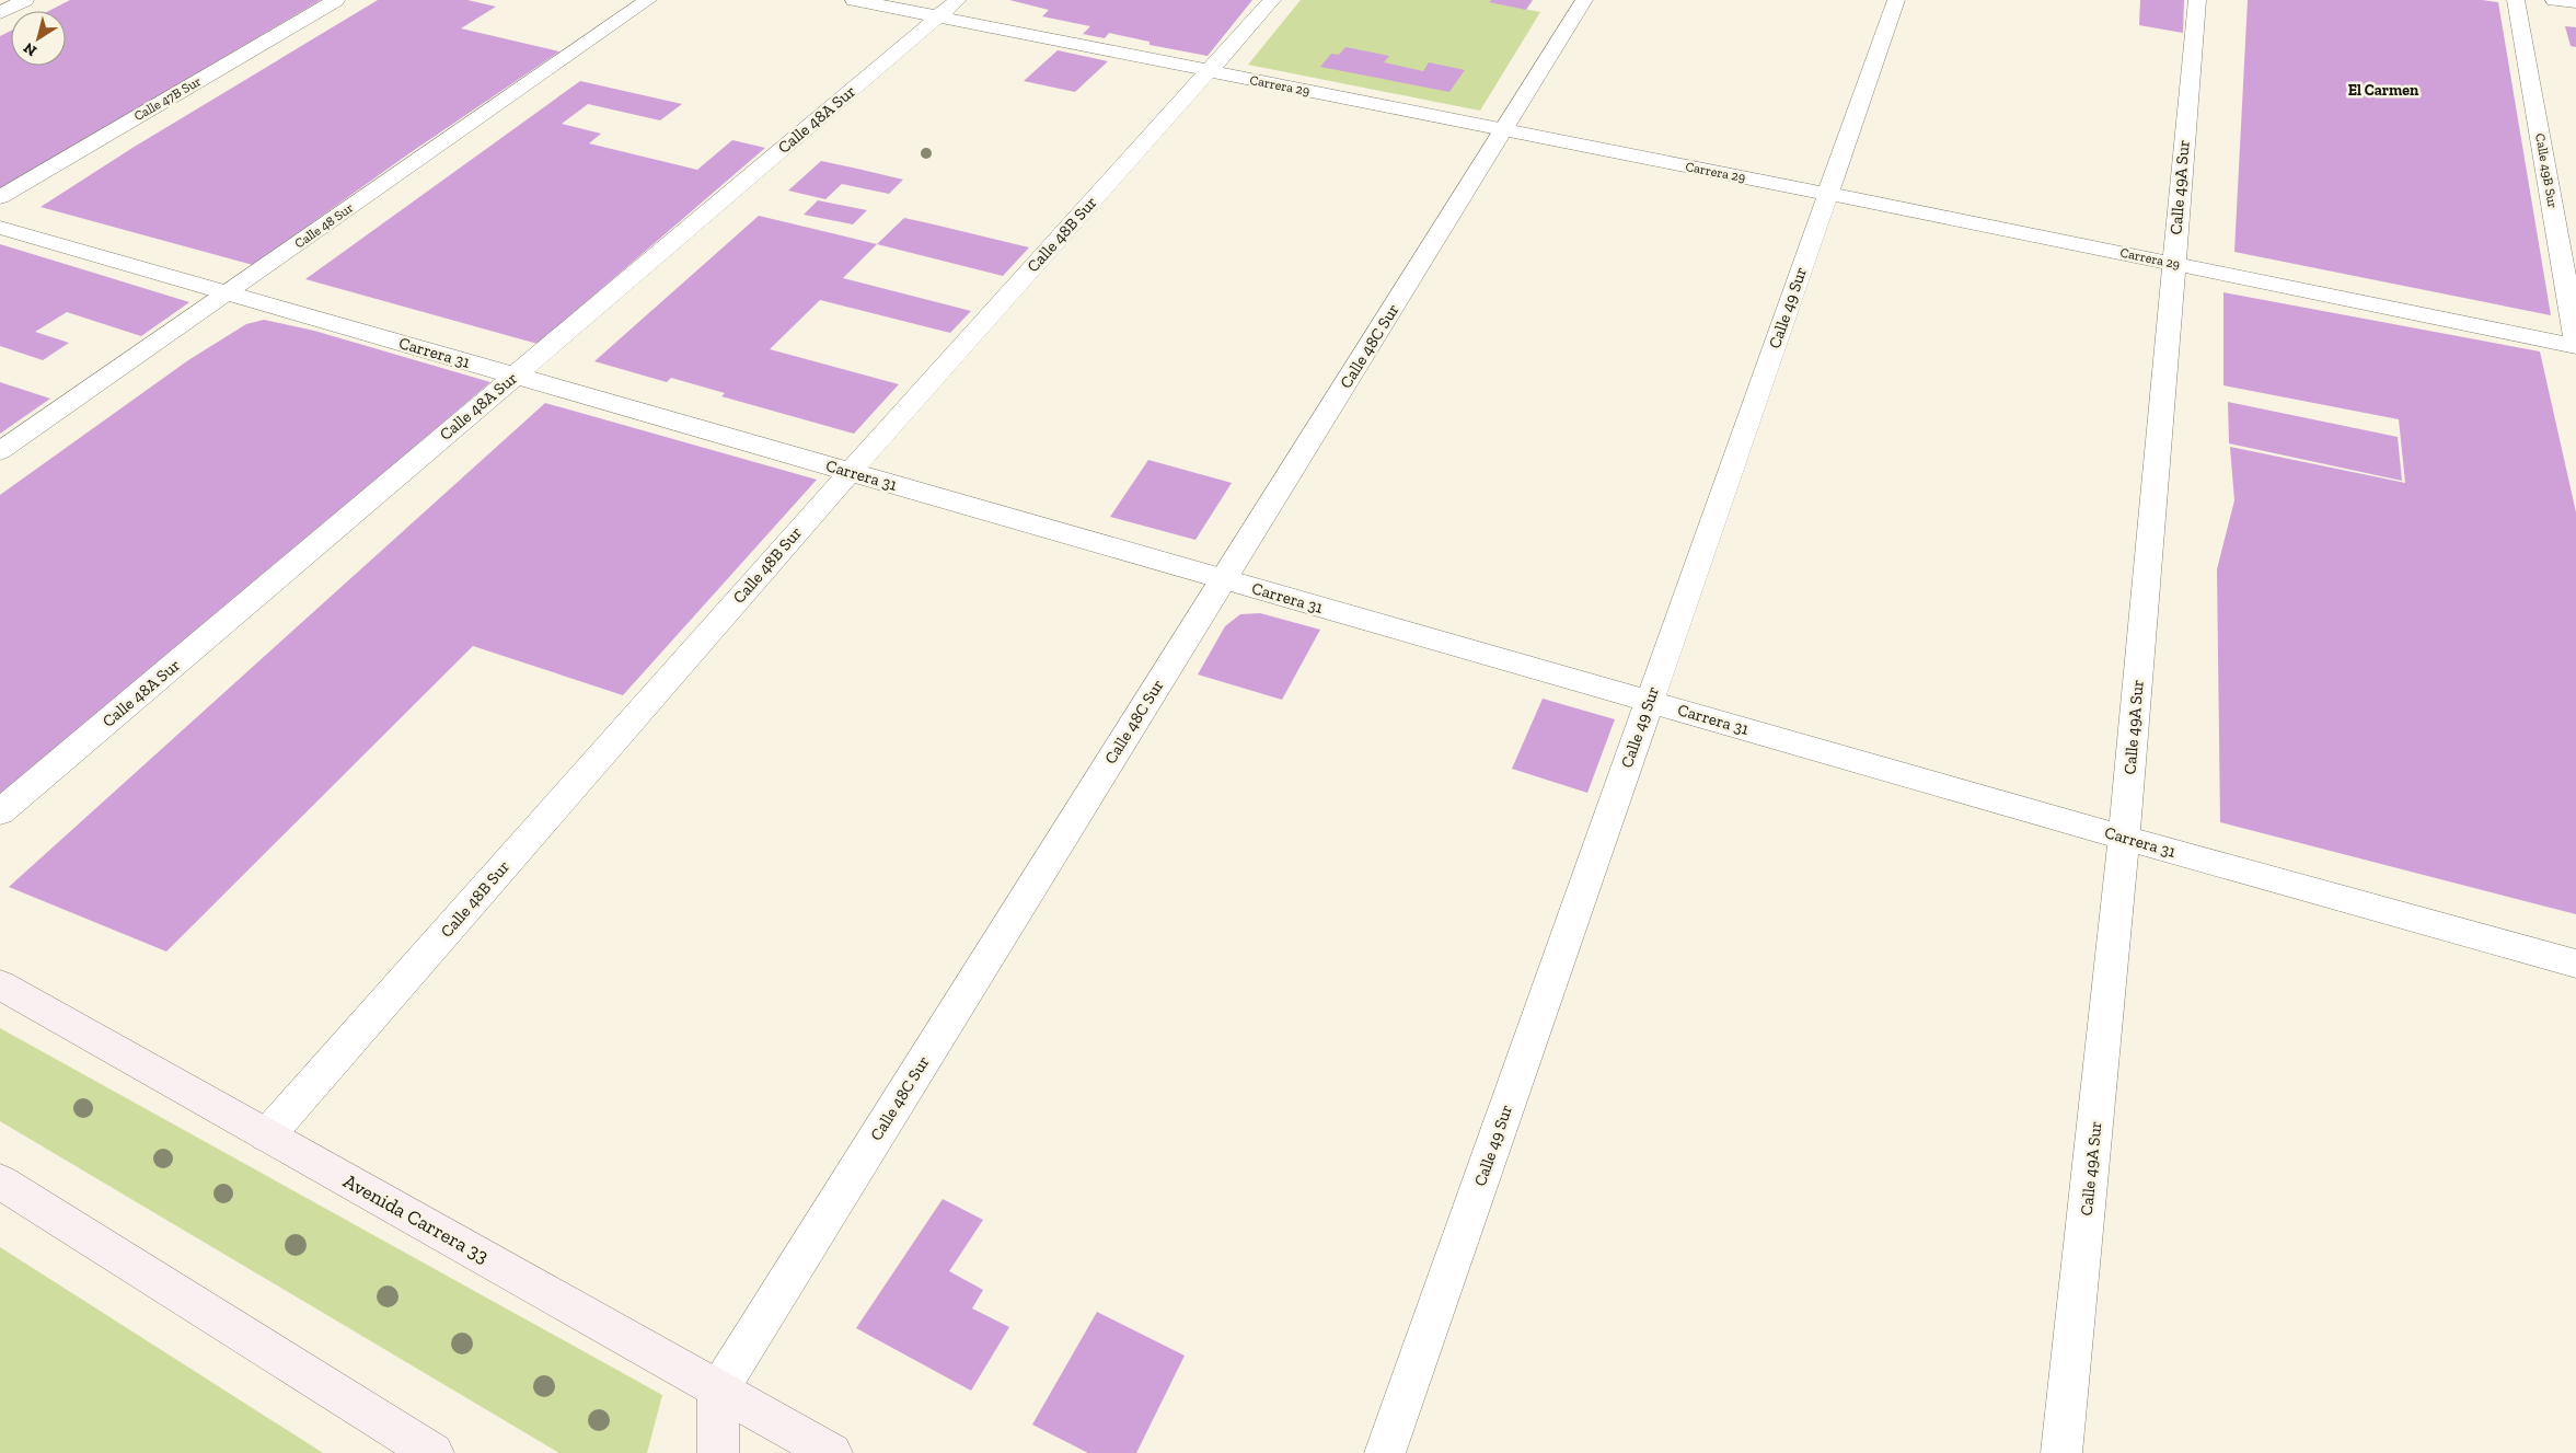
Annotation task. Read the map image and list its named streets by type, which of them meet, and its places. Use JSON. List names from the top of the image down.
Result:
{
  "streets": {
    "main road": ["Avenida Carrera 33"],
    "street": [
      "Carrera 29",
      "Calle 47B Sur",
      "Calle 48A Sur",
      "Calle 49B Sur",
      "Calle 49A Sur",
      "Calle 48 Sur",
      "Calle 48B Sur",
      "Calle 49 Sur",
      "Calle 48C Sur",
      "Carrera 31"
    ]
  },
  "crossings": [
    ["Carrera 29", "Calle 48A Sur"],
    ["Carrera 29", "Calle 49A Sur"],
    ["Carrera 29", "Calle 48B Sur"],
    ["Carrera 29", "Calle 49 Sur"],
    ["Carrera 29", "Calle 48C Sur"],
    ["Calle 48A Sur", "Carrera 31"],
    ["Calle 49A Sur", "Carrera 31"],
    ["Calle 48 Sur", "Carrera 31"],
    ["Calle 48B Sur", "Carrera 31"],
    ["Calle 48B Sur", "Avenida Carrera 33"],
    ["Calle 49 Sur", "Carrera 31"],
    ["Calle 48C Sur", "Carrera 31"],
    ["Calle 48C Sur", "Avenida Carrera 33"]
  ],
  "districts": ["El Carmen"],
  "north": "bottom left"
}
